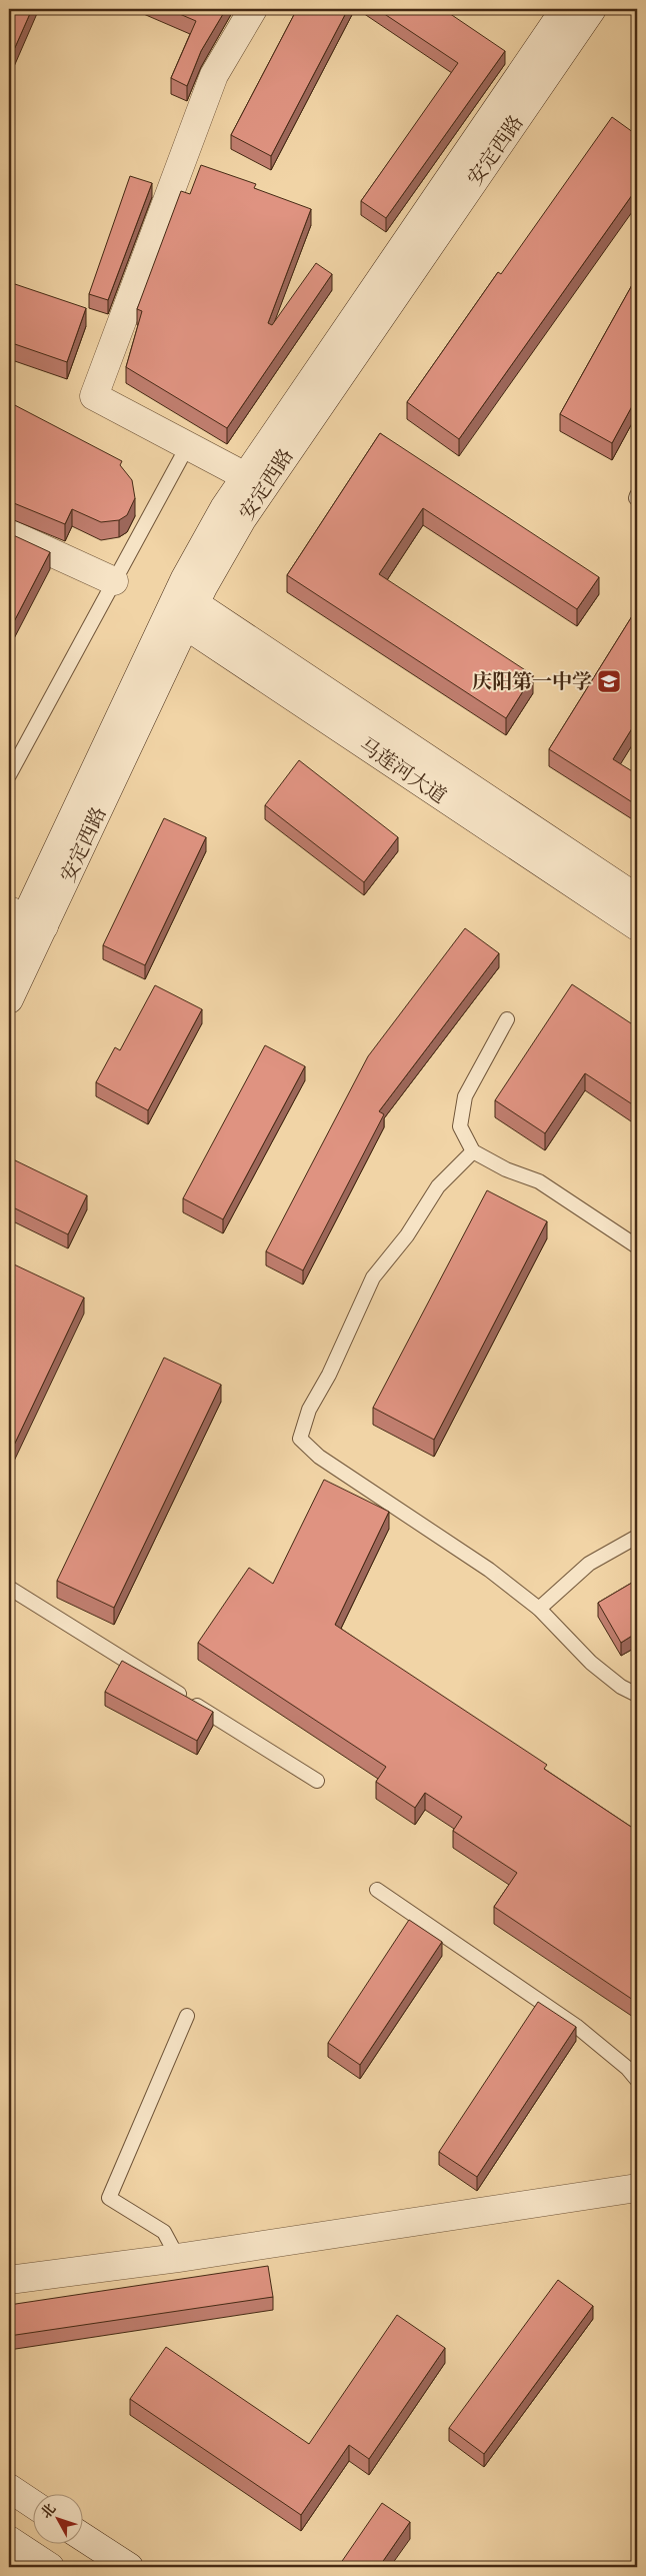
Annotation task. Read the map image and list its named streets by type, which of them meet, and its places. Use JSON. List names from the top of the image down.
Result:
{
  "streets": {
    "street": ["安定西路", "马莲河大道"]
  },
  "crossings": [
    ["安定西路", "马莲河大道"]
  ],
  "places": {
    "school or university": ["庆阳第一中学"]
  },
  "north": "top left"
}
